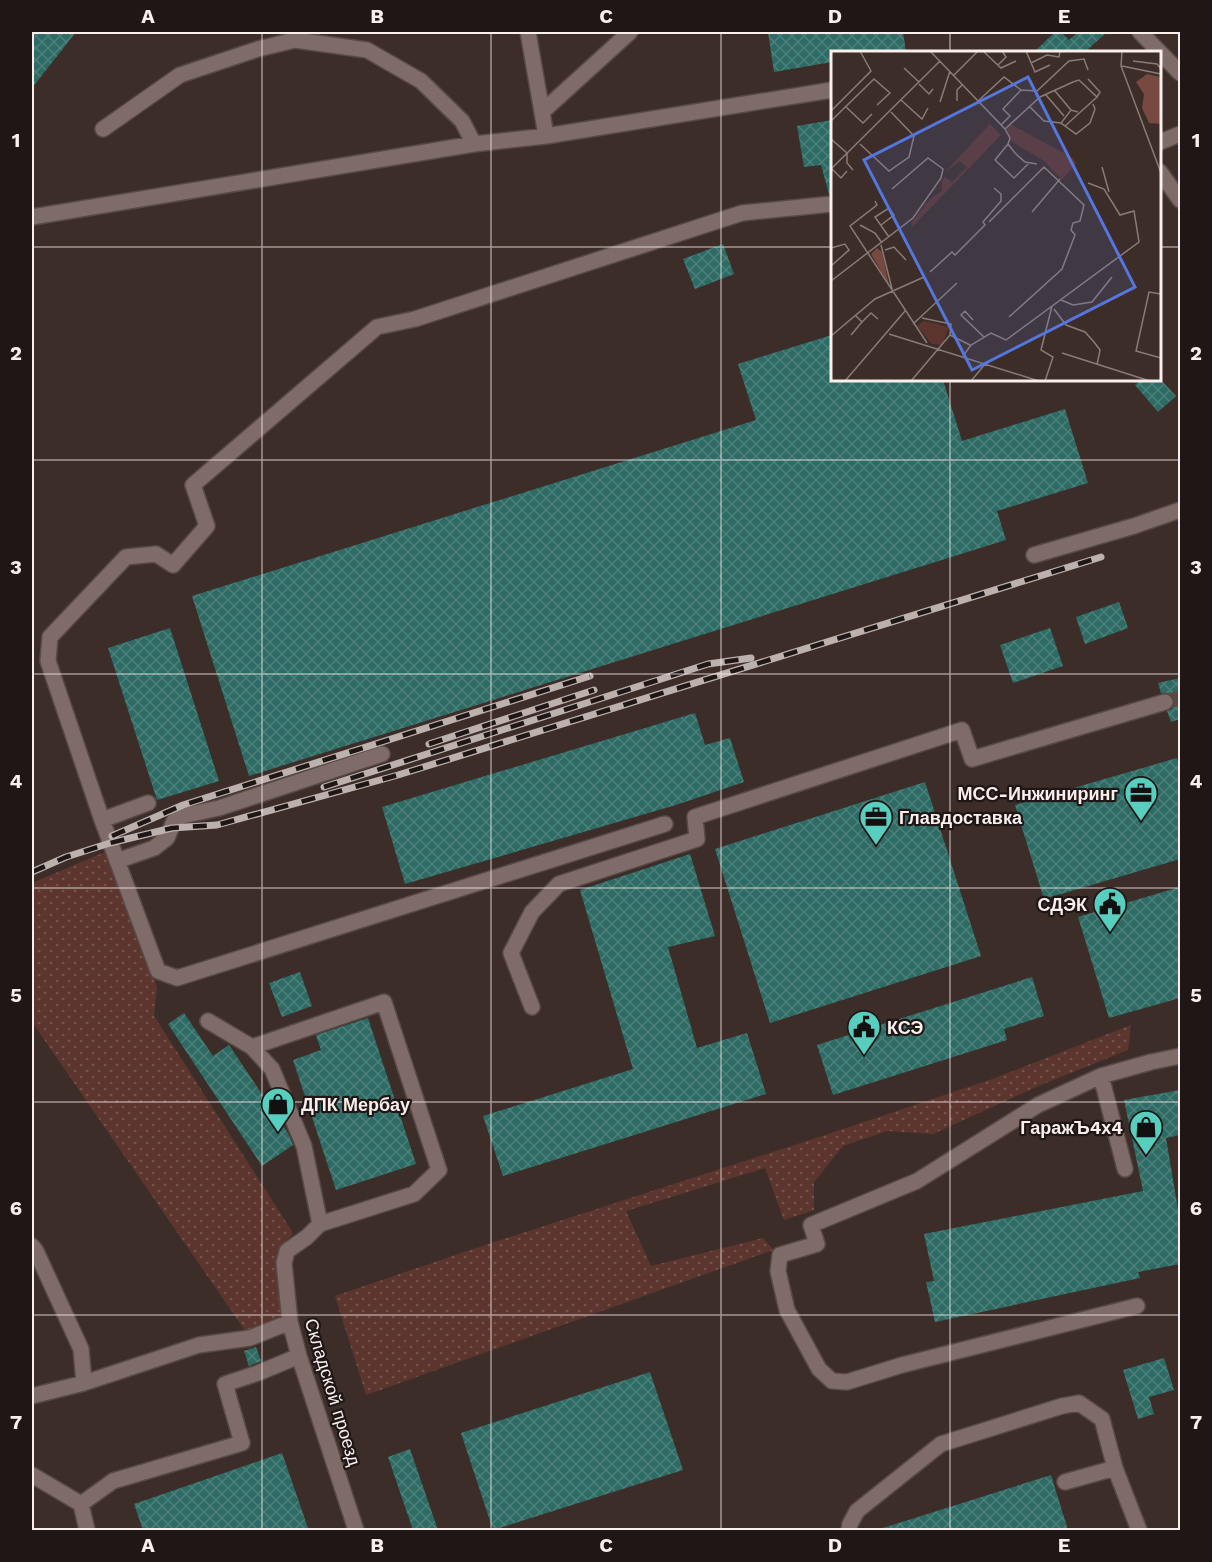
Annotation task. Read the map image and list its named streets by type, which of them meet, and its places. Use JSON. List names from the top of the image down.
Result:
{
  "streets": {
    "street": ["Складской проезд"]
  },
  "places": {
    "office": ["МСС-Инжиниринг", "Главдоставка"],
    "public building": ["СДЭК", "КСЭ"],
    "shop": ["ДПК Мербау", "ГаражЪ4х4"]
  },
  "grid": {
    "columns": [
      "A",
      "B",
      "C",
      "D",
      "E"
    ],
    "rows": [
      "1",
      "2",
      "3",
      "4",
      "5",
      "6",
      "7"
    ]
  }
}
